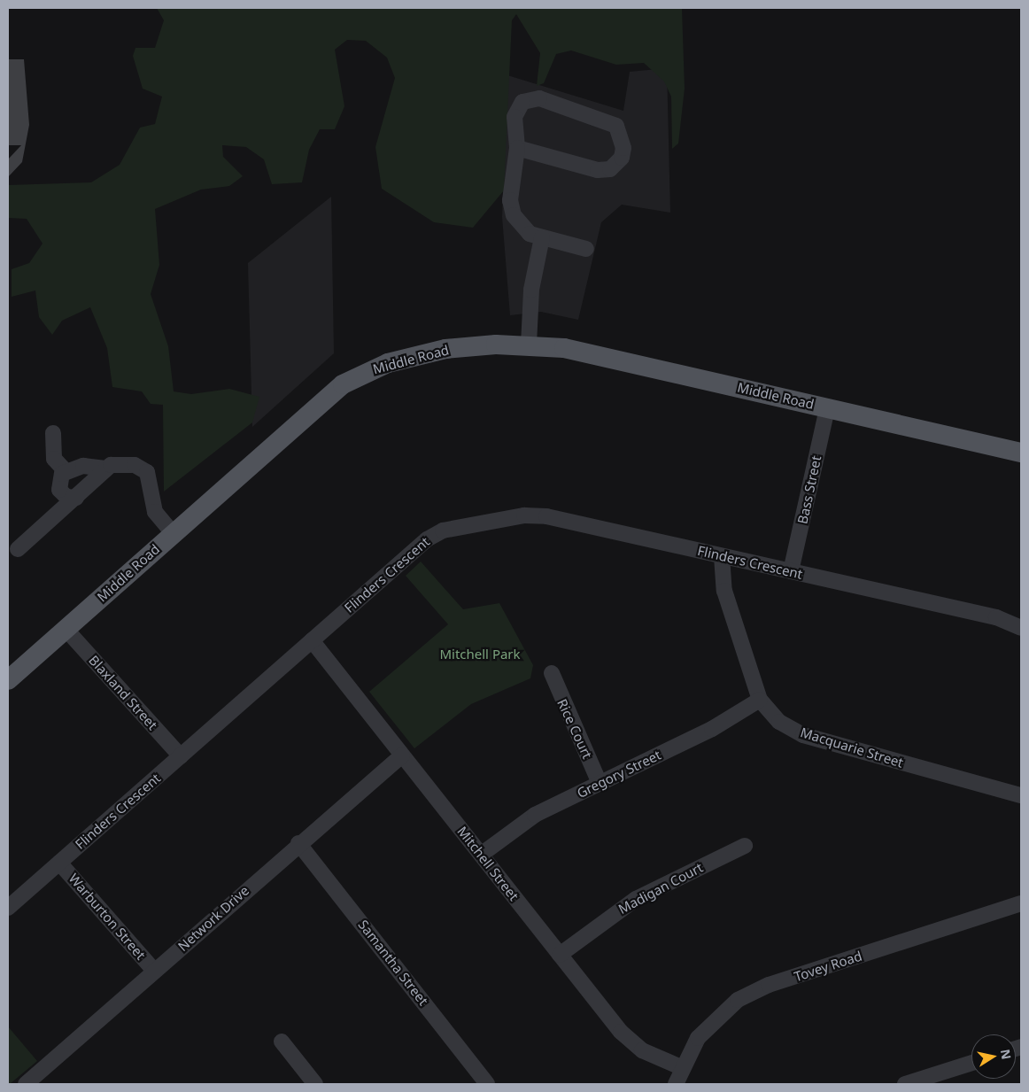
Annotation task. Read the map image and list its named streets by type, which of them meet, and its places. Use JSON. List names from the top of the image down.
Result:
{
  "streets": {
    "main road": ["Middle Road"],
    "street": [
      "Bass Street",
      "Flinders Crescent",
      "Blaxland Street",
      "Rice Court",
      "Macquarie Street",
      "Gregory Street",
      "Mitchell Street",
      "Madigan Court",
      "Warburton Street",
      "Network Drive",
      "Samantha Street",
      "Tovey Road"
    ]
  },
  "crossings": [
    ["Middle Road", "Bass Street"],
    ["Middle Road", "Blaxland Street"],
    ["Bass Street", "Flinders Crescent"],
    ["Flinders Crescent", "Blaxland Street"],
    ["Flinders Crescent", "Macquarie Street"],
    ["Flinders Crescent", "Mitchell Street"],
    ["Flinders Crescent", "Warburton Street"],
    ["Rice Court", "Gregory Street"],
    ["Macquarie Street", "Gregory Street"],
    ["Gregory Street", "Mitchell Street"],
    ["Mitchell Street", "Madigan Court"],
    ["Mitchell Street", "Network Drive"],
    ["Mitchell Street", "Tovey Road"],
    ["Warburton Street", "Network Drive"],
    ["Network Drive", "Samantha Street"]
  ],
  "parks": ["Mitchell Park"],
  "north": "right"
}
